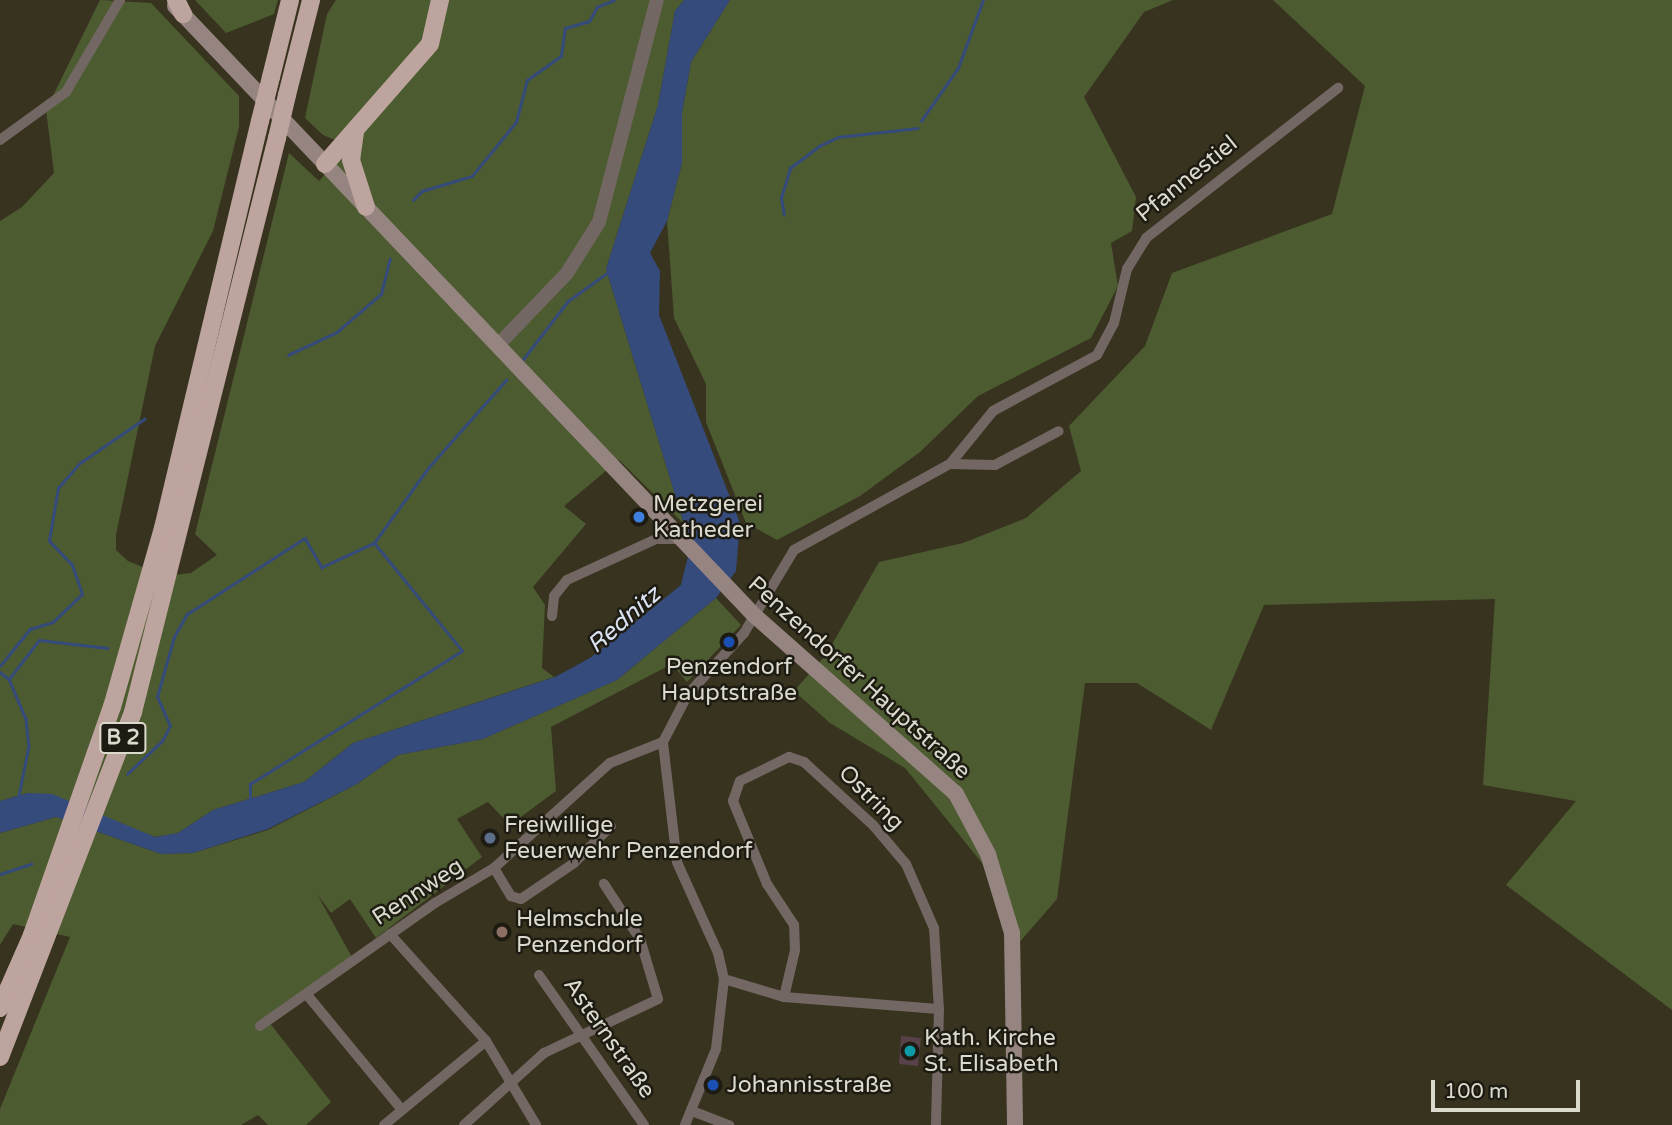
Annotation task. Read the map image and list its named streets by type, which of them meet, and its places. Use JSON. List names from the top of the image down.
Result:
{
  "streets": {
    "highway": ["B 2"],
    "main road": ["Penzendorfer Hauptstraße"],
    "street": [
      "Pfannestiel",
      "Ostring",
      "Rennweg",
      "Asternstraße"
    ]
  },
  "crossings": [
    ["Pfannestiel", "Penzendorfer Hauptstraße"],
    ["Pfannestiel", "Rennweg"]
  ],
  "water": ["Rednitz"],
  "places": [
    "Metzgerei Katheder",
    "Penzendorf Hauptstraße",
    "Freiwillige Feuerwehr Penzendorf",
    "Helmschule Penzendorf",
    "Kath. Kirche St. Elisabeth",
    "Johannisstraße"
  ],
  "scale_bar": "100 m"
}
